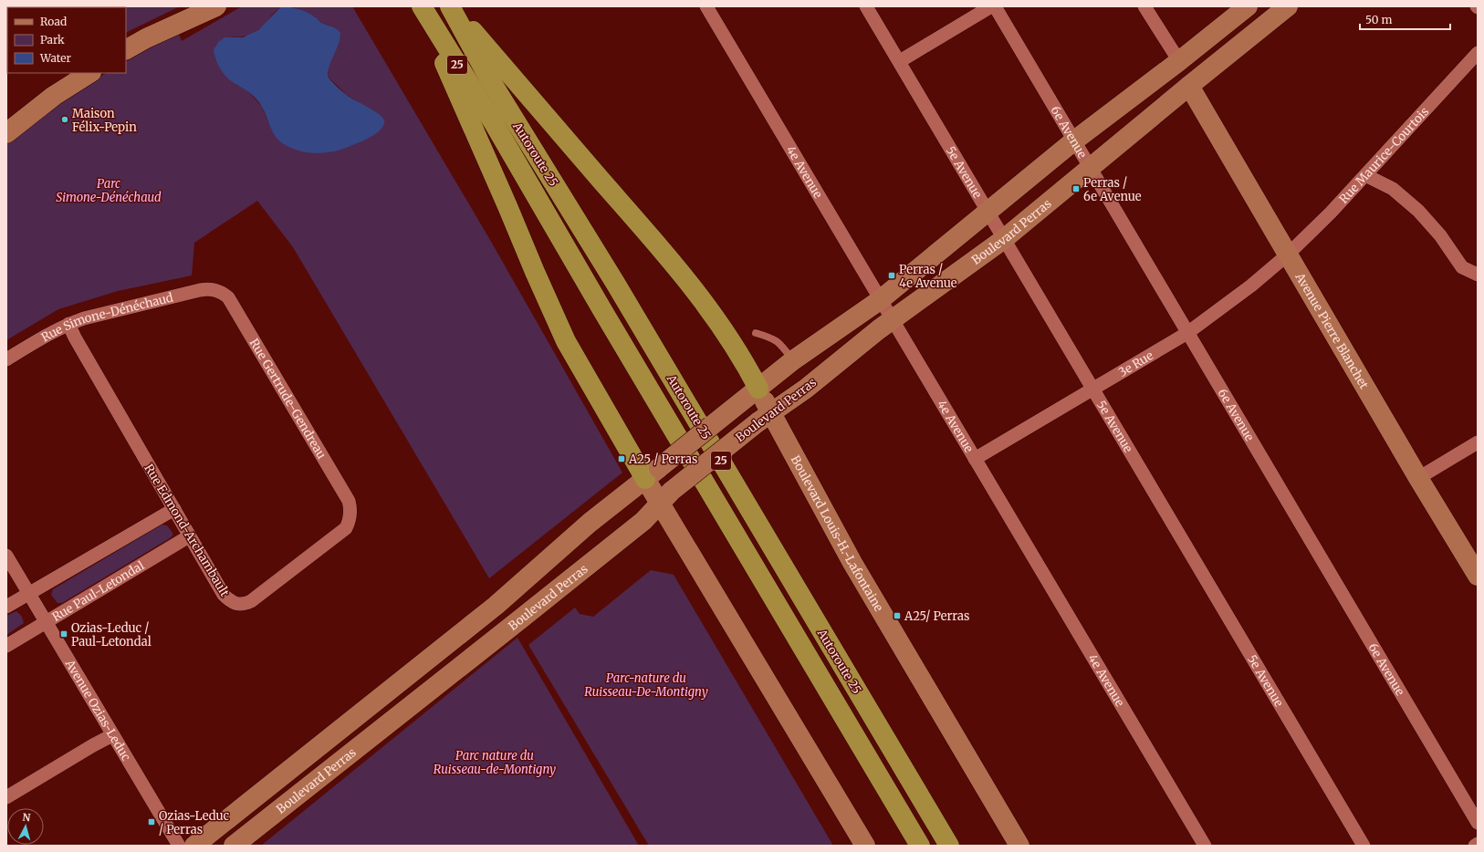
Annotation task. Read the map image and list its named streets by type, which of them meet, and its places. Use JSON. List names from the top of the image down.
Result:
{
  "streets": {
    "highway": ["25", "Autoroute 25"],
    "main road": ["Boulevard Perras", "Avenue Pierre Blanchet", "Boulevard Louis-H.-Lafontaine"],
    "street": [
      "6e Avenue",
      "Rue Maurice-Courtois",
      "5e Avenue",
      "4e Avenue",
      "Rue Simone-Dénéchaud",
      "3e Rue",
      "Rue Gertrude-Gendreau",
      "Rue Edmond-Archambault",
      "Rue Paul-Letondal",
      "Avenue Ozias-Leduc"
    ]
  },
  "crossings": [
    ["6e Avenue", "Boulevard Perras"],
    ["6e Avenue", "3e Rue"],
    ["Rue Maurice-Courtois", "Avenue Pierre Blanchet"],
    ["Rue Maurice-Courtois", "3e Rue"],
    ["5e Avenue", "Boulevard Perras"],
    ["5e Avenue", "3e Rue"],
    ["4e Avenue", "Boulevard Perras"],
    ["4e Avenue", "3e Rue"],
    ["Boulevard Perras", "Avenue Pierre Blanchet"],
    ["Boulevard Perras", "Boulevard Louis-H.-Lafontaine"],
    ["Rue Simone-Dénéchaud", "Rue Gertrude-Gendreau"],
    ["Rue Simone-Dénéchaud", "Rue Edmond-Archambault"],
    ["Avenue Pierre Blanchet", "3e Rue"],
    ["Rue Gertrude-Gendreau", "Rue Edmond-Archambault"],
    ["Rue Edmond-Archambault", "Rue Paul-Letondal"],
    ["Rue Paul-Letondal", "Avenue Ozias-Leduc"]
  ],
  "parks": ["Parc Simone-Dénéchaud", "Parc-nature du Ruisseau-De-Montigny", "Parc nature du Ruisseau-de-Montigny"],
  "places": {
    "other": ["Maison Félix-Pepin"],
    "transit": [
      "Perras / 6e Avenue",
      "Perras / 4e Avenue",
      "A25 / Perras",
      "A25/ Perras",
      "Ozias-Leduc / Paul-Letondal",
      "Ozias-Leduc / Perras"
    ]
  },
  "legend": ["Road", "Park", "Water"],
  "scale_bar": "50 m",
  "north": "top"
}
